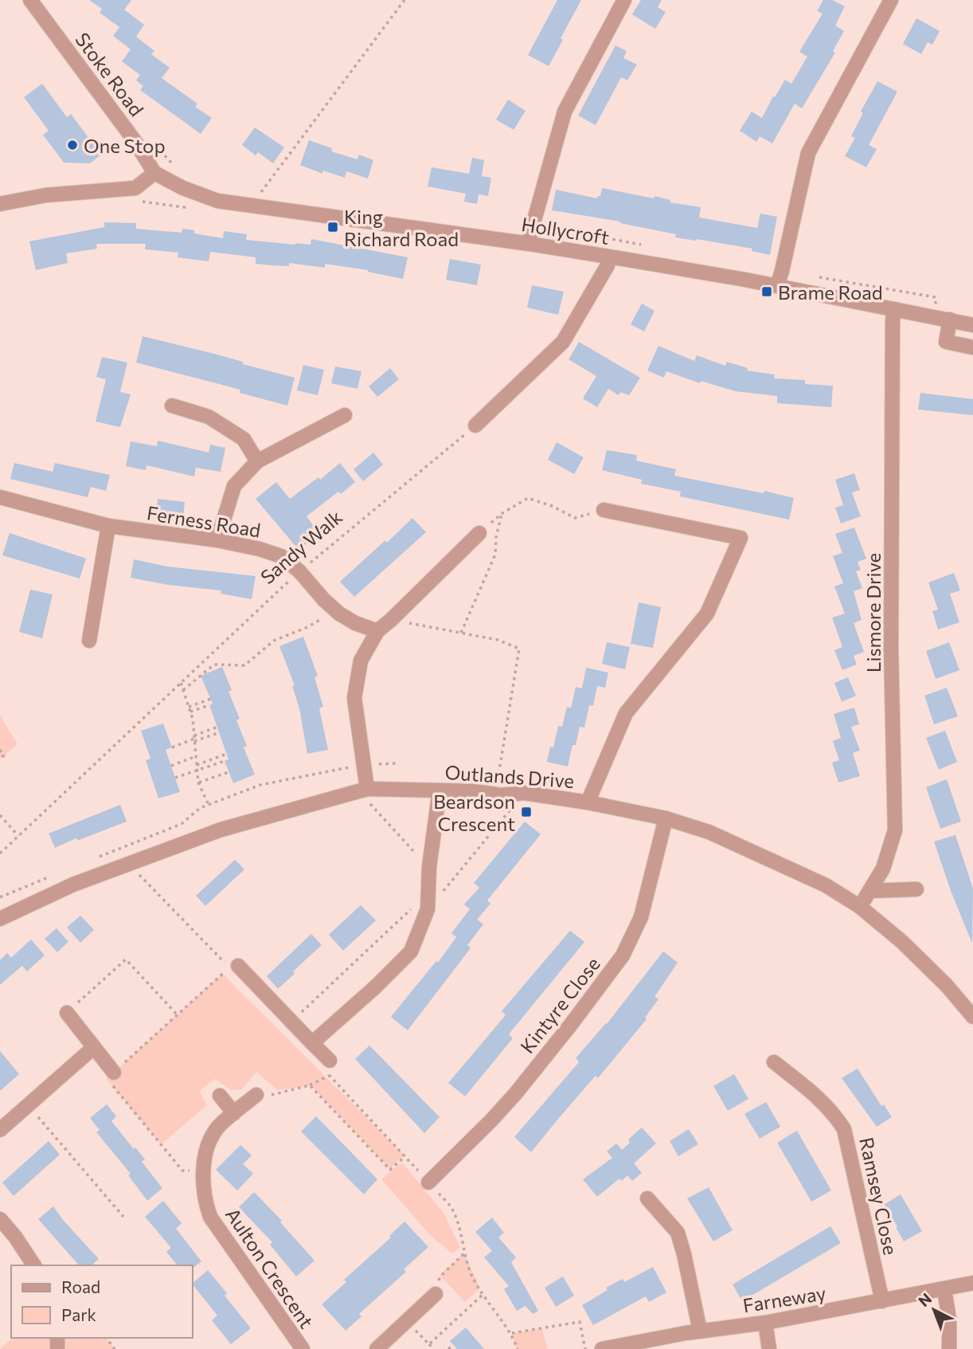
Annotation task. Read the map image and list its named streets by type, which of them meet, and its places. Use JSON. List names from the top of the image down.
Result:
{
  "streets": {
    "street": [
      "Stoke Road",
      "Hollycroft",
      "Ferness Road",
      "Lismore Drive",
      "Outlands Drive",
      "Kintyre Close",
      "Ramsey Close",
      "Aulton Crescent",
      "Farneway"
    ],
    "path": ["Sandy Walk"]
  },
  "crossings": [
    ["Stoke Road", "Hollycroft"],
    ["Hollycroft", "Lismore Drive"],
    ["Ferness Road", "Sandy Walk"],
    ["Lismore Drive", "Outlands Drive"],
    ["Outlands Drive", "Kintyre Close"],
    ["Ramsey Close", "Farneway"]
  ],
  "places": {
    "other": ["One Stop"],
    "transit": ["King Richard Road", "Brame Road", "Beardson Crescent"]
  },
  "legend": ["Road", "Park"],
  "north": "top left"
}
